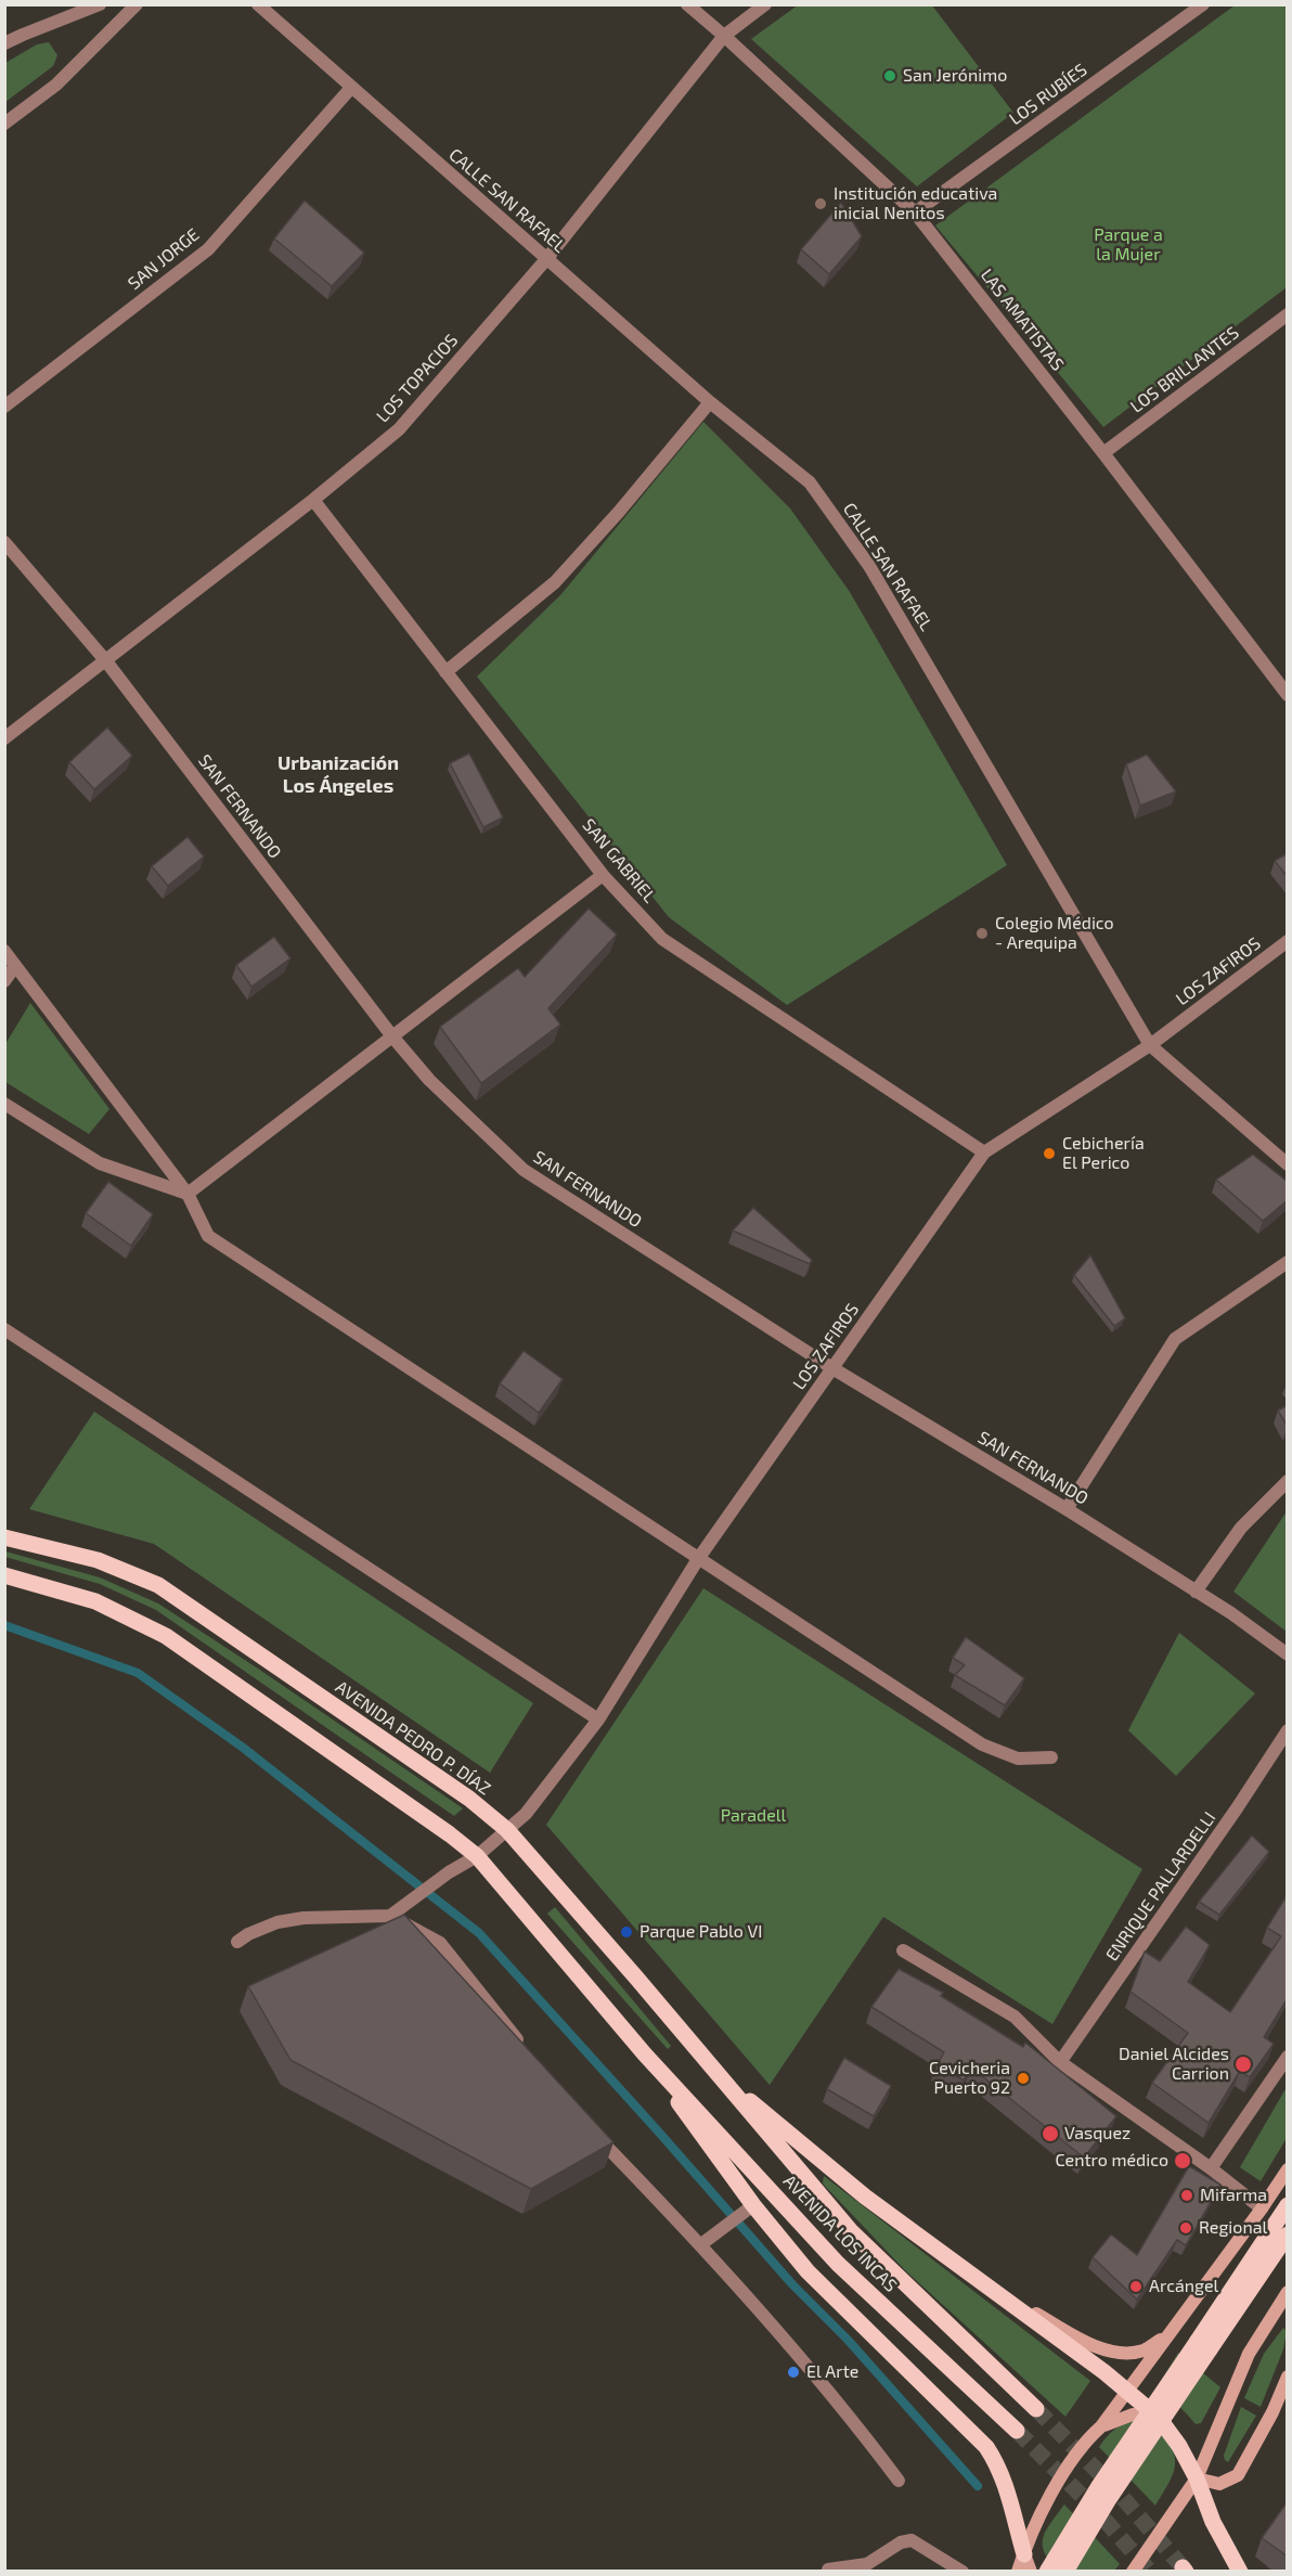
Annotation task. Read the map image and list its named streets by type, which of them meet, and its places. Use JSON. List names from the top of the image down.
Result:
{
  "streets": {
    "main road": ["AVENIDA PEDRO P. DÍAZ", "AVENIDA LOS INCAS"],
    "street": [
      "LOS RUBÍES",
      "CALLE SAN RAFAEL",
      "SAN JORGE",
      "LAS AMATISTAS",
      "LOS BRILLANTES",
      "LOS TOPACIOS",
      "SAN FERNANDO",
      "SAN GABRIEL",
      "LOS ZAFIROS",
      "ENRIQUE PALLARDELLI"
    ]
  },
  "crossings": [
    ["LOS RUBÍES", "LAS AMATISTAS"],
    ["CALLE SAN RAFAEL", "SAN JORGE"],
    ["CALLE SAN RAFAEL", "LOS TOPACIOS"],
    ["CALLE SAN RAFAEL", "LOS ZAFIROS"],
    ["LAS AMATISTAS", "LOS BRILLANTES"],
    ["LAS AMATISTAS", "LOS TOPACIOS"],
    ["LOS TOPACIOS", "SAN FERNANDO"],
    ["LOS TOPACIOS", "SAN GABRIEL"],
    ["SAN FERNANDO", "LOS ZAFIROS"],
    ["SAN GABRIEL", "LOS ZAFIROS"],
    ["LOS ZAFIROS", "AVENIDA PEDRO P. DÍAZ"],
    ["AVENIDA PEDRO P. DÍAZ", "AVENIDA LOS INCAS"]
  ],
  "districts": ["Urbanización Los Ángeles"],
  "parks": ["Parque a la Mujer", "Paradell"],
  "places": [
    "San Jerónimo",
    "Institución educativa inicial Nenitos",
    "Colegio Médico - Arequipa",
    "Cebichería El Perico",
    "Parque Pablo VI",
    "Daniel Alcides Carrion",
    "Cevicheria Puerto 92",
    "Vasquez",
    "Centro médico",
    "Mifarma",
    "Regional",
    "Arcángel",
    "El Arte"
  ]
}
